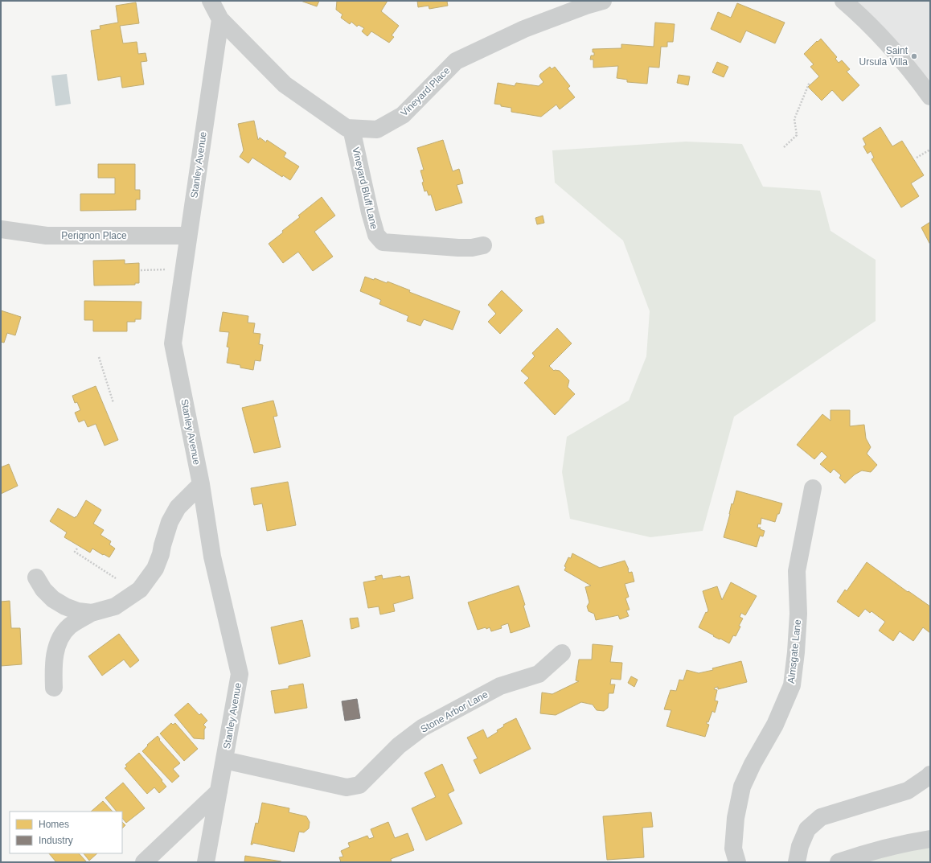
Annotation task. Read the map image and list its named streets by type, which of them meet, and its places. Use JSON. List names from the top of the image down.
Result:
{
  "streets": {
    "street": [
      "Vineyard Place",
      "Stanley Avenue",
      "Vineyard Bluff Lane",
      "Perignon Place",
      "Almsgate Lane",
      "Stone Arbor Lane"
    ]
  },
  "crossings": [
    ["Vineyard Place", "Stanley Avenue"],
    ["Vineyard Place", "Vineyard Bluff Lane"],
    ["Stanley Avenue", "Perignon Place"],
    ["Stanley Avenue", "Stone Arbor Lane"]
  ],
  "places": ["Saint Ursula Villa"],
  "legend": ["Homes", "Industry"]
}
